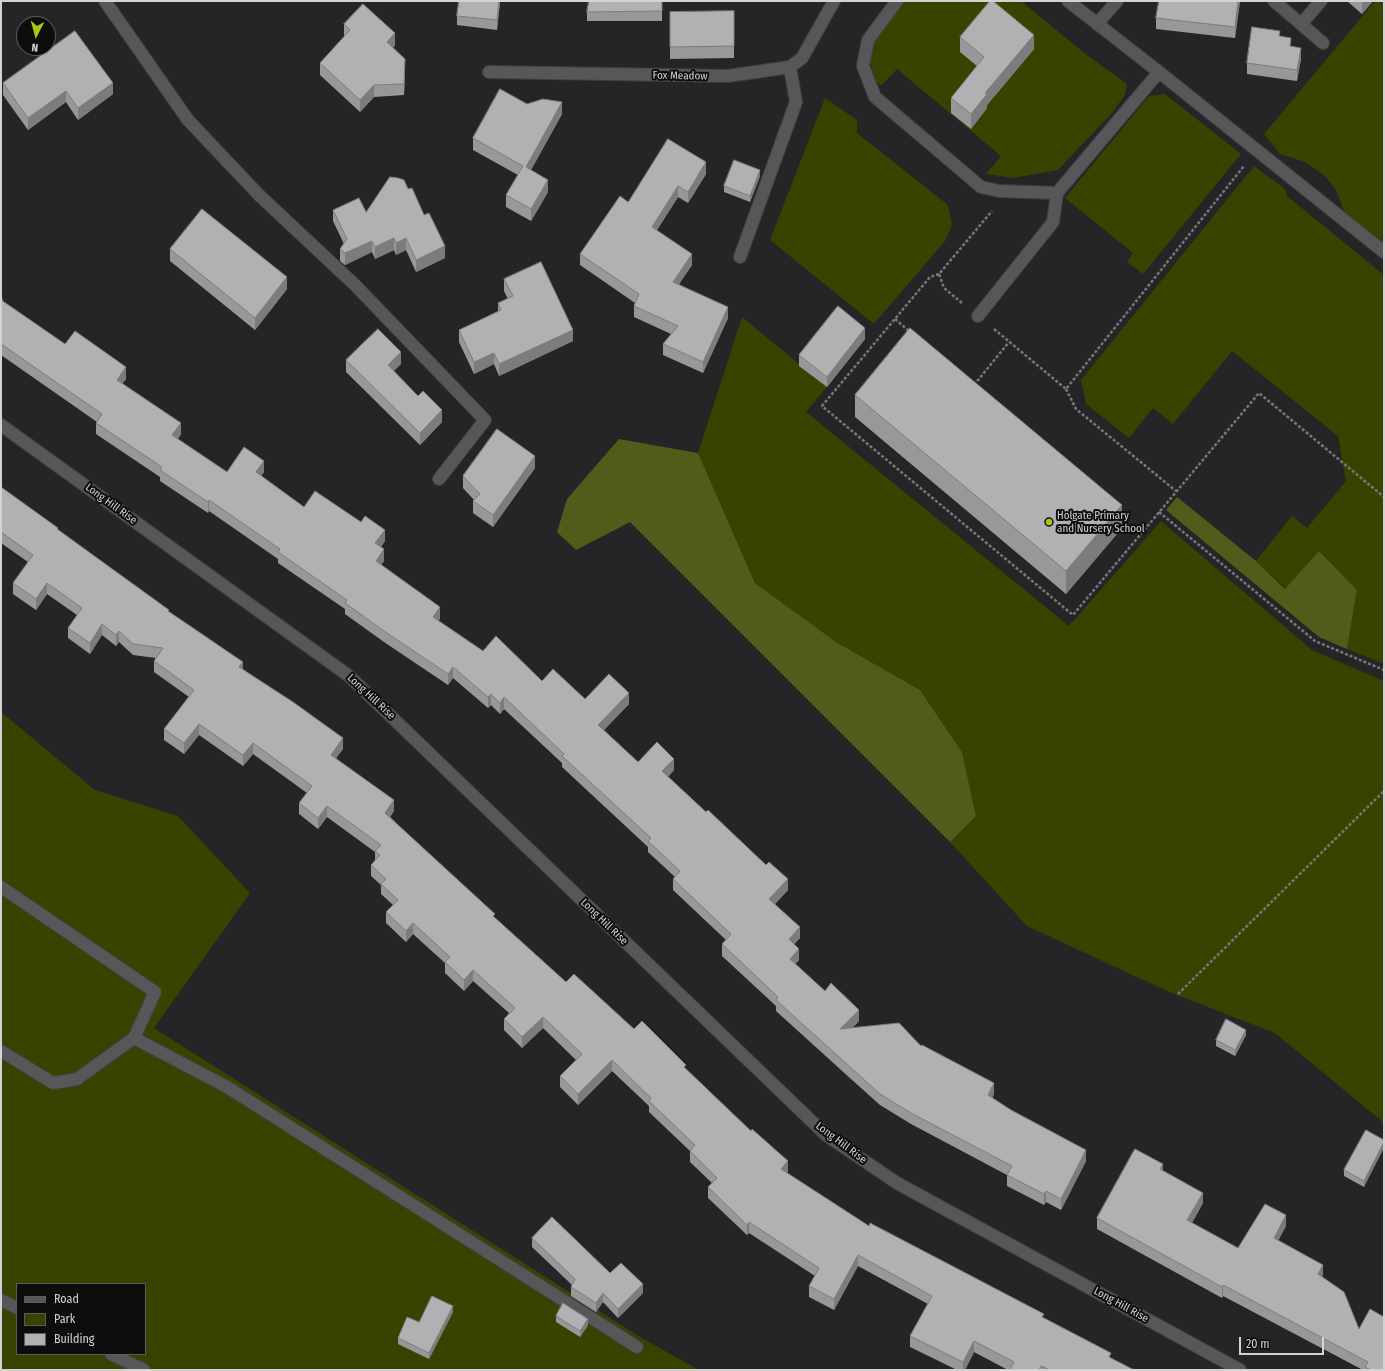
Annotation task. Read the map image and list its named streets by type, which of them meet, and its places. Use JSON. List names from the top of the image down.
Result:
{
  "streets": {
    "street": ["Fox Meadow", "Long Hill Rise"]
  },
  "places": ["Holgate Primary and Nursery School"],
  "legend": ["Road", "Park", "Building"],
  "scale_bar": "20 m",
  "north": "bottom"
}
